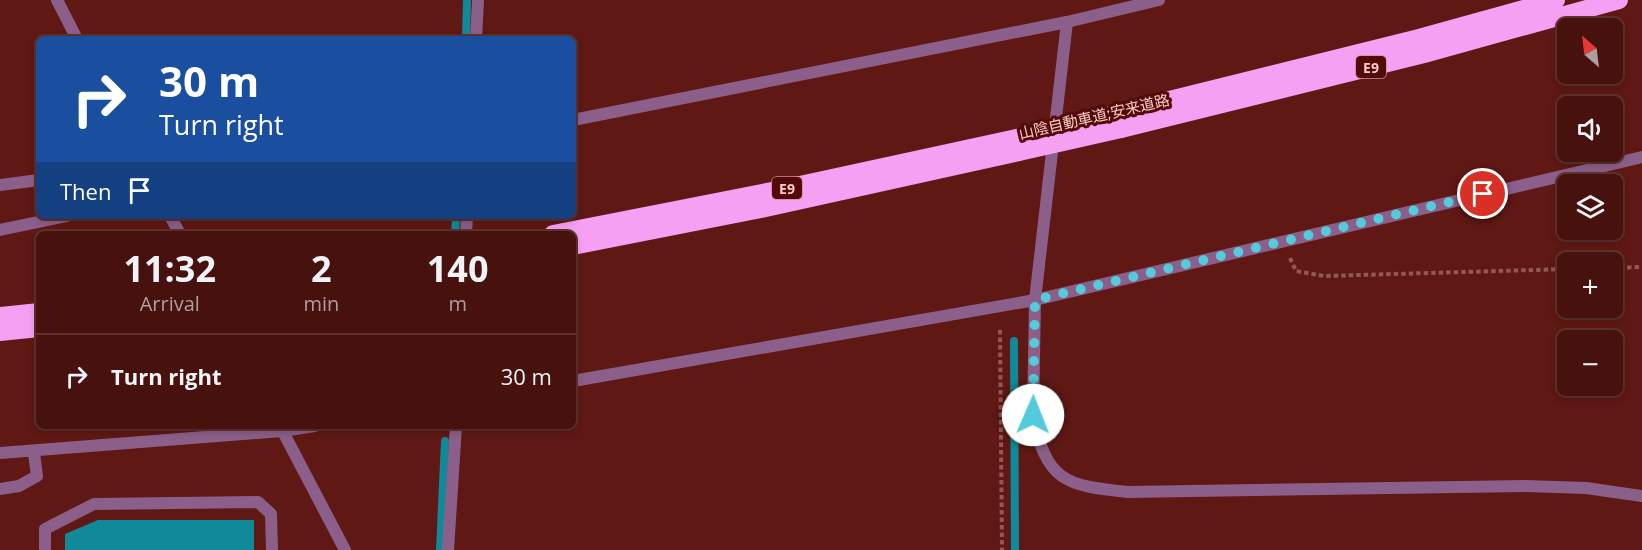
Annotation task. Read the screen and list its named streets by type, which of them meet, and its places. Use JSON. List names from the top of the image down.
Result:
{
  "streets": {
    "highway": ["E9", "山陰自動車道;安来道路"]
  },
  "north": "top left",
  "page": {
    "map_buttons": ["+", "−"],
    "turn": ["30 m", "Turn right"],
    "then": "Then",
    "eta": [
      "11:32",
      "Arrival",
      "2",
      "min",
      "140",
      "m"
    ],
    "list": [
      {
        "name": "Turn right",
        "value": "30 m"
      }
    ]
  }
}
